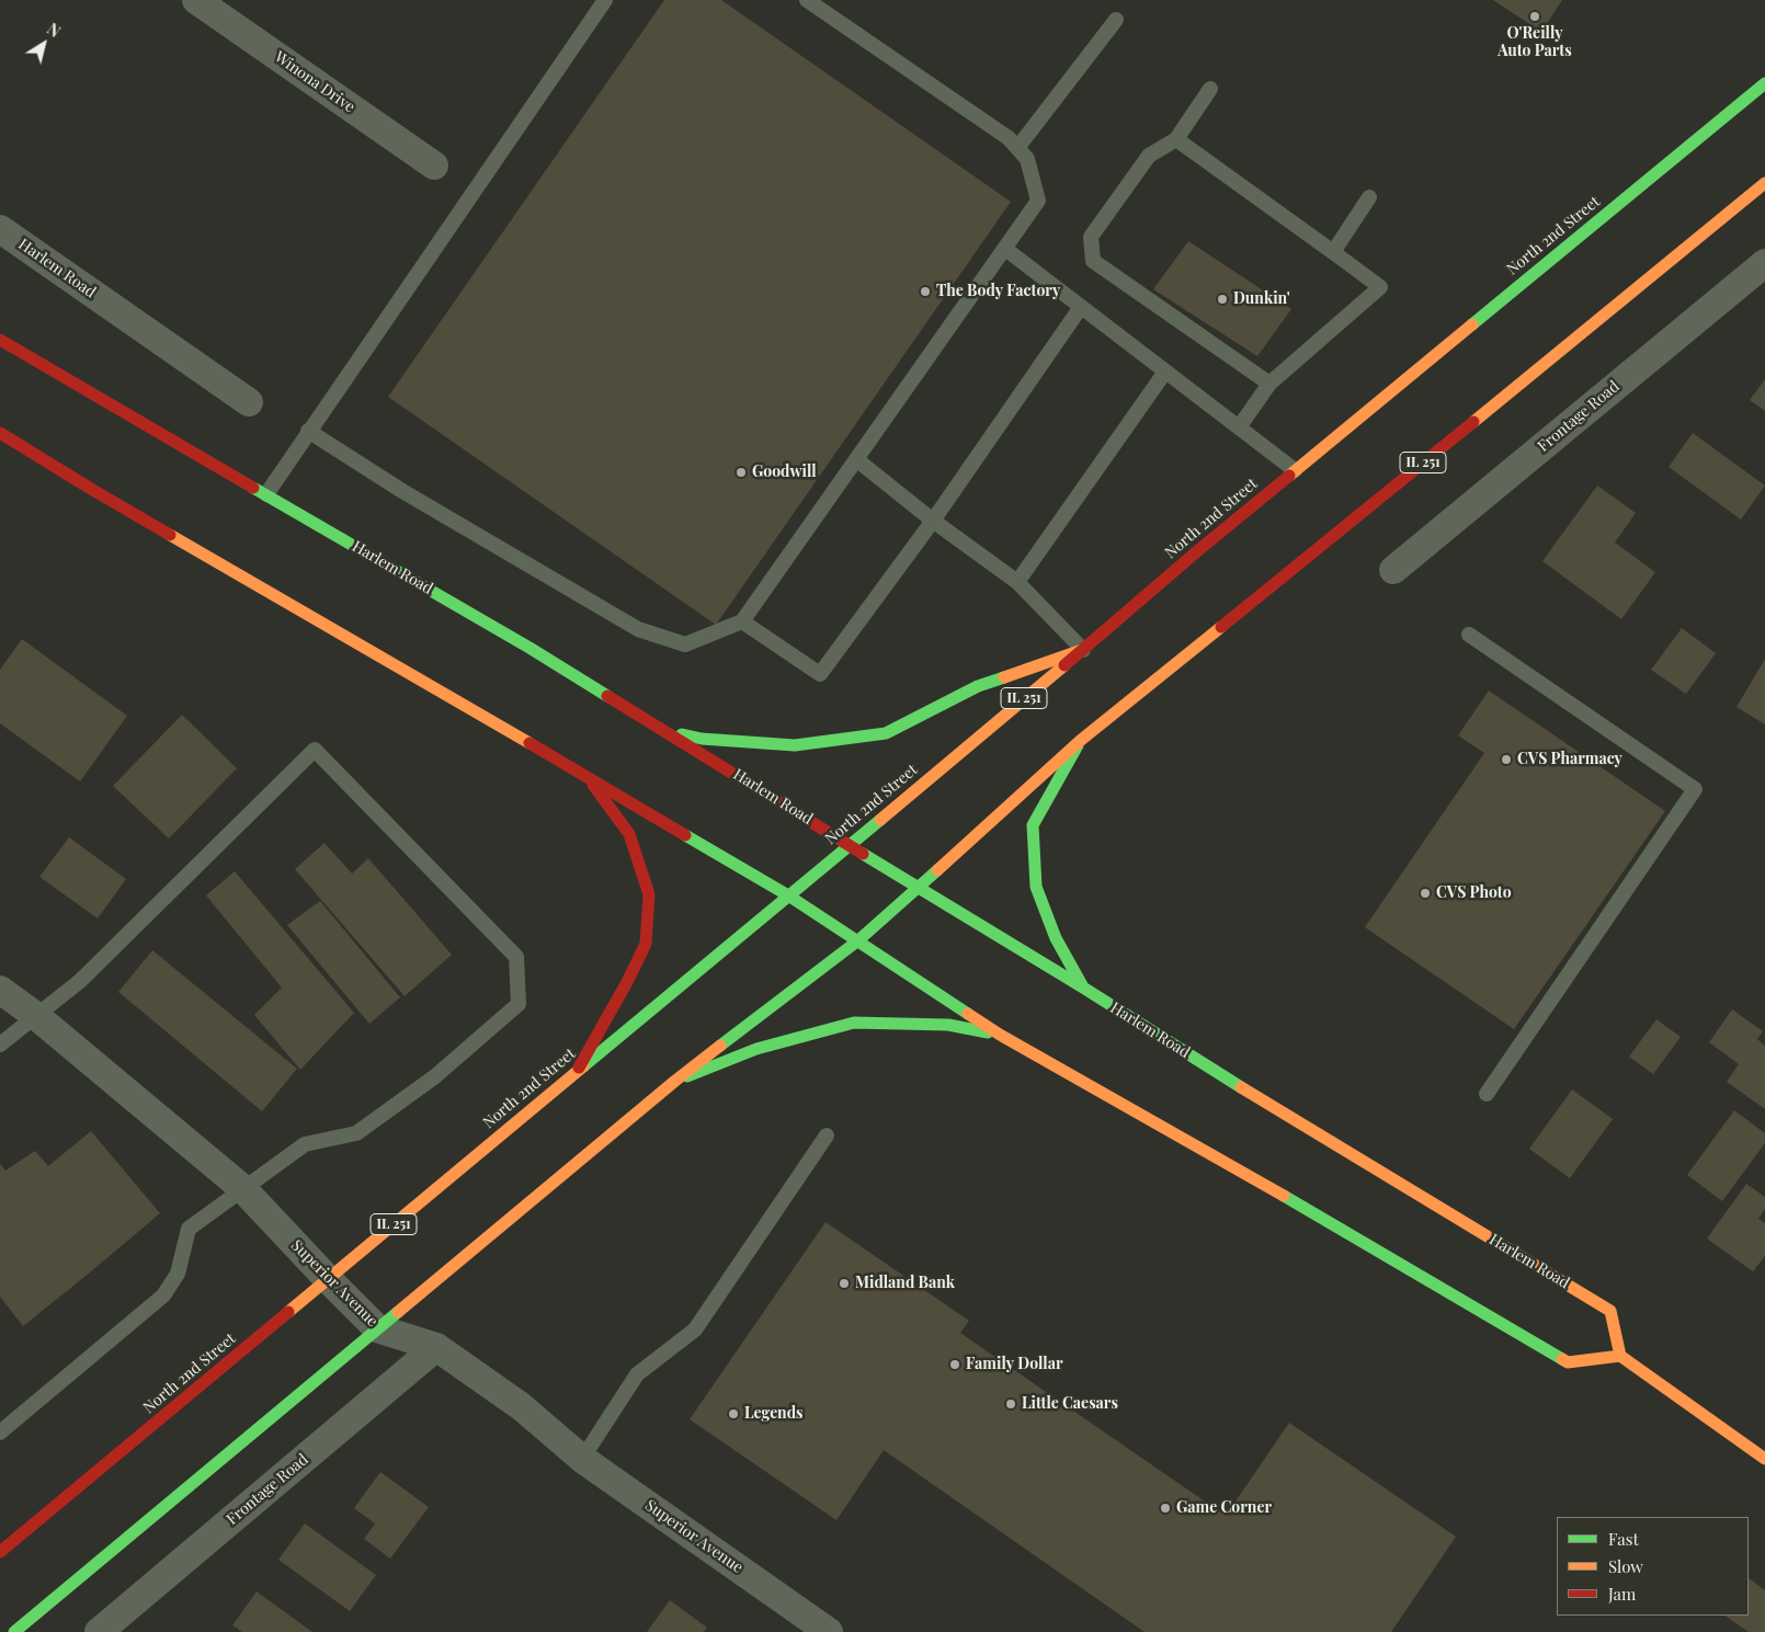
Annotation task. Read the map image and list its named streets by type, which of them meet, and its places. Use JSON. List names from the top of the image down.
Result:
{
  "streets": {
    "main road": ["North 2nd Street", "Harlem Road", "IL 251"],
    "street": ["Winona Drive", "Frontage Road", "Superior Avenue"]
  },
  "crossings": [
    ["North 2nd Street", "Harlem Road"],
    ["North 2nd Street", "Superior Avenue"],
    ["Harlem Road", "IL 251"],
    ["Frontage Road", "Superior Avenue"],
    ["IL 251", "Superior Avenue"]
  ],
  "places": [
    "O'Reilly Auto Parts",
    "The Body Factory",
    "Dunkin'",
    "Goodwill",
    "CVS Pharmacy",
    "CVS Photo",
    "Midland Bank",
    "Family Dollar",
    "Little Caesars",
    "Legends",
    "Game Corner"
  ],
  "legend": ["Fast", "Slow", "Jam"],
  "north": "top right"
}
